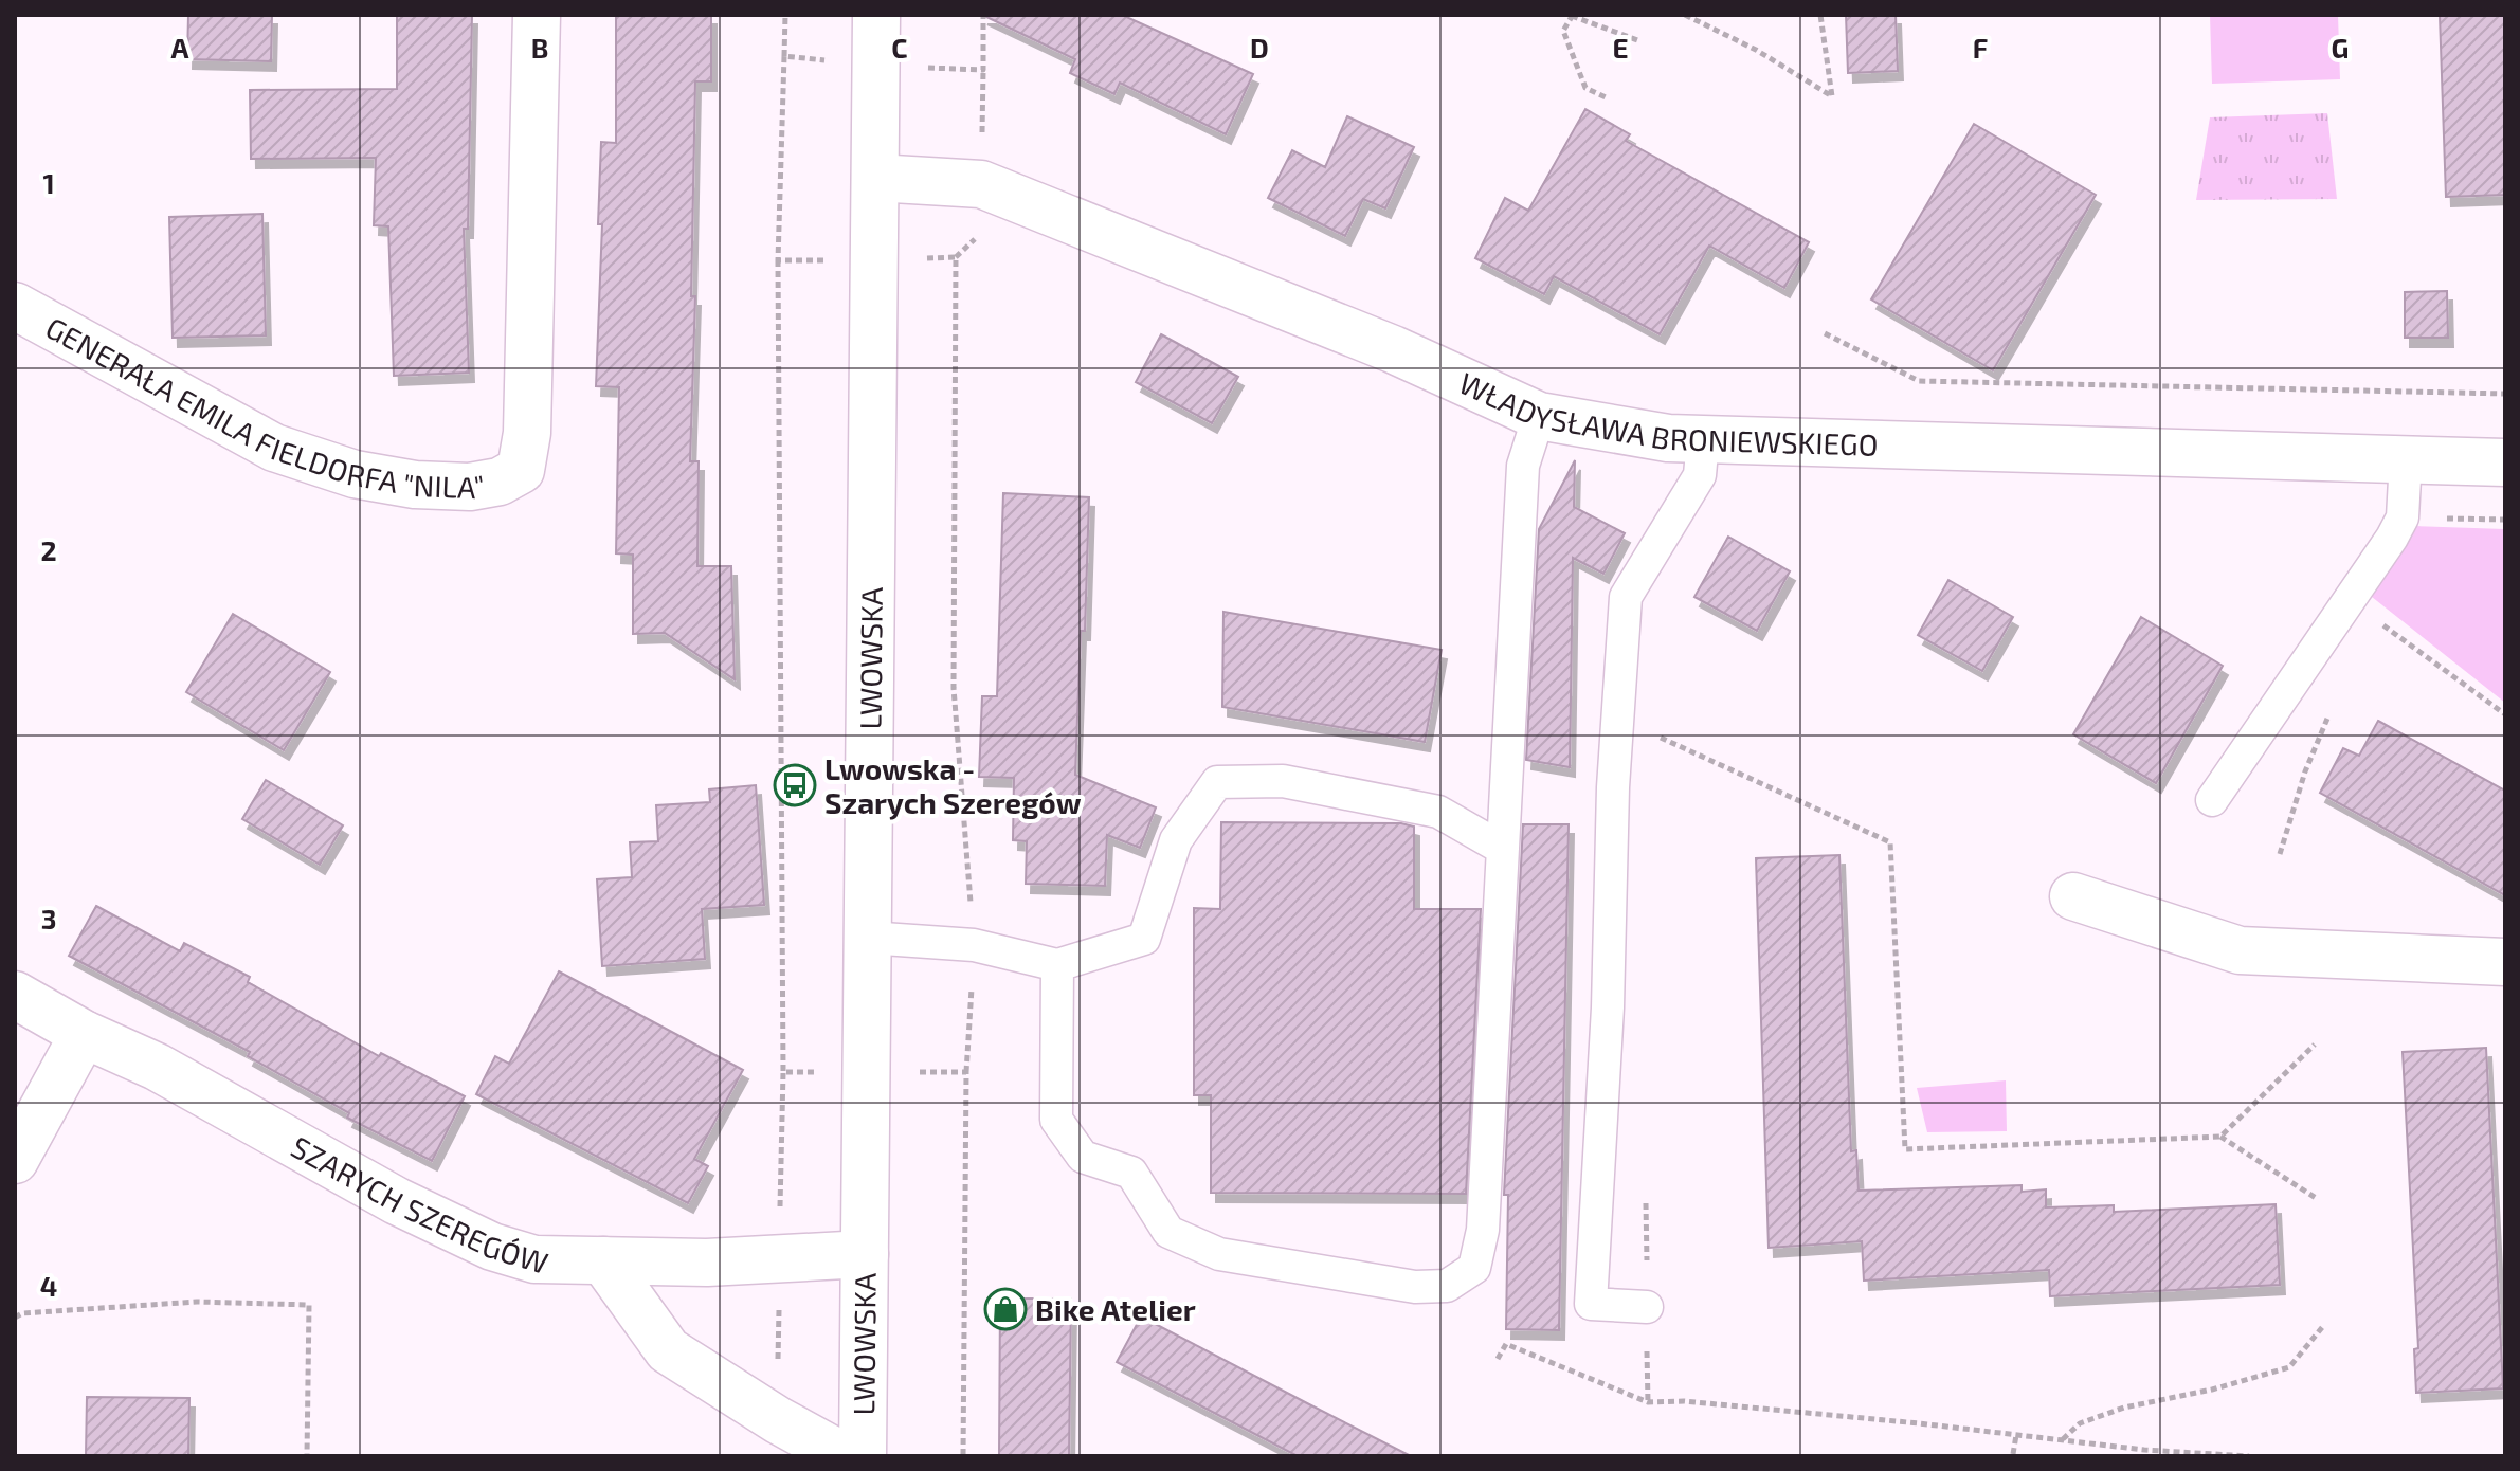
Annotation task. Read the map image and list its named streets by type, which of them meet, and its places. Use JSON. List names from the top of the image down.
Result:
{
  "streets": {
    "street": [
      "GENERAŁA EMILA FIELDORFA \"NILA\"",
      "WŁADYSŁAWA BRONIEWSKIEGO",
      "LWOWSKA",
      "SZARYCH SZEREGÓW"
    ]
  },
  "crossings": [
    ["WŁADYSŁAWA BRONIEWSKIEGO", "LWOWSKA"],
    ["LWOWSKA", "SZARYCH SZEREGÓW"]
  ],
  "places": {
    "bus stop": ["Lwowska - Szarych Szeregów"],
    "shop": ["Bike Atelier"]
  },
  "grid": {
    "columns": [
      "A",
      "B",
      "C",
      "D",
      "E",
      "F",
      "G"
    ],
    "rows": [
      "1",
      "2",
      "3",
      "4"
    ]
  }
}
